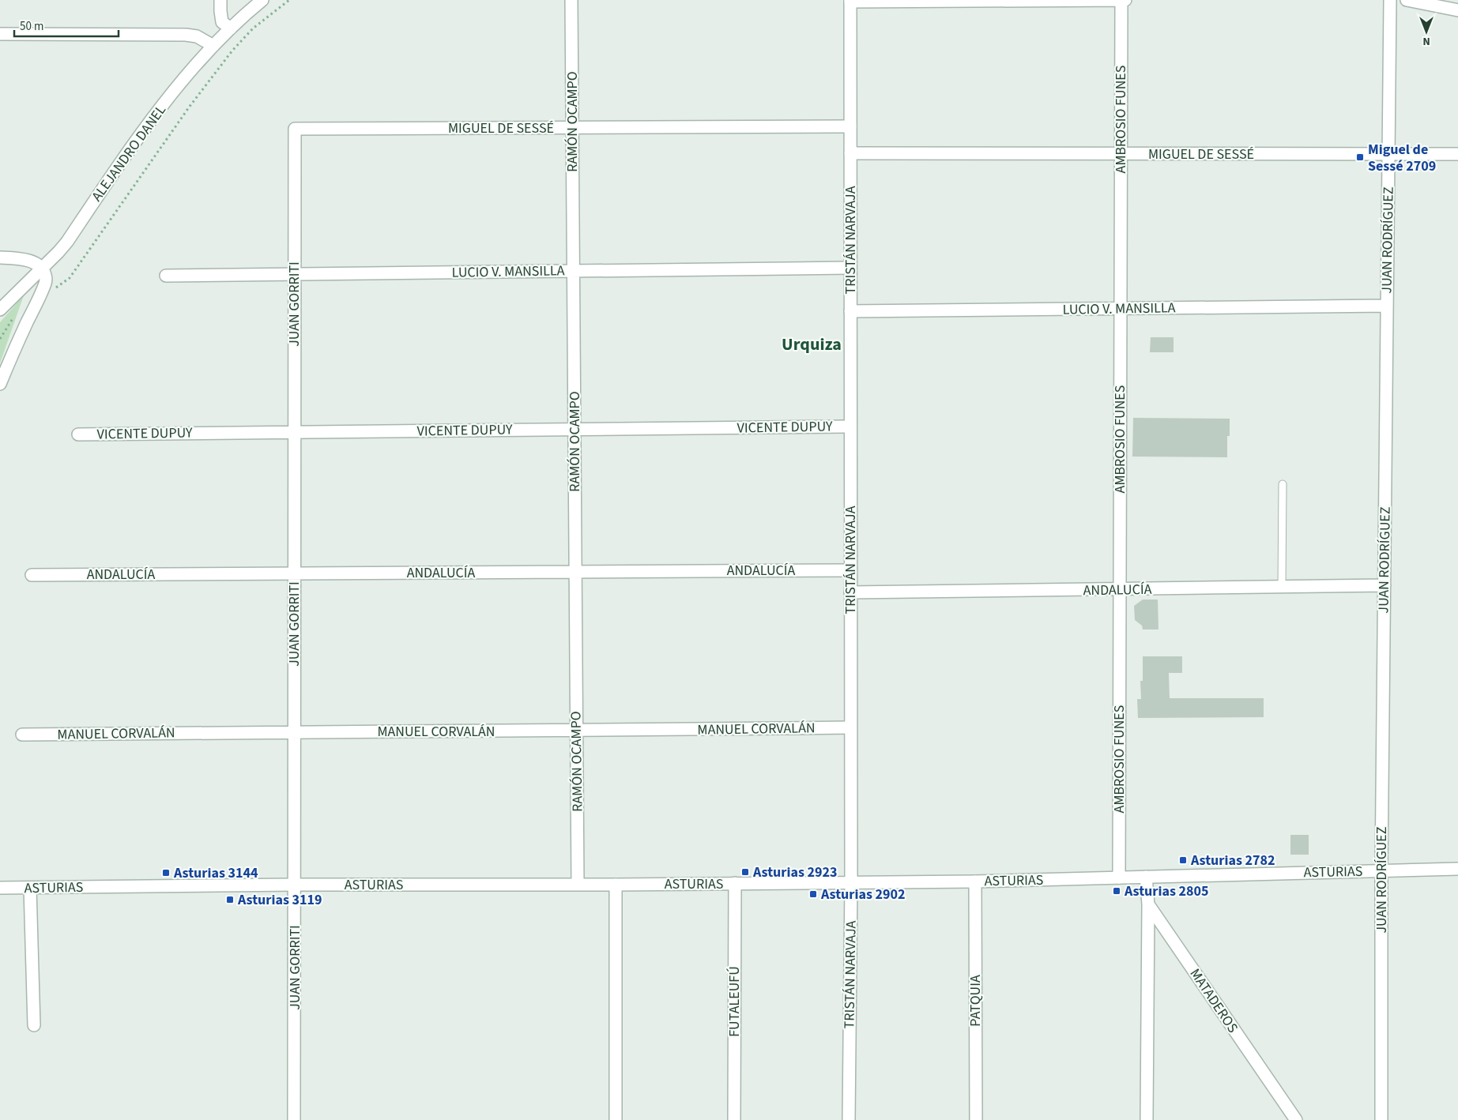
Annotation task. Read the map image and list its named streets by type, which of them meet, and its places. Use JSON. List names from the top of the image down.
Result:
{
  "streets": {
    "street": [
      "AMBROSIO FUNES",
      "RAMÓN OCAMPO",
      "MIGUEL DE SESSÉ",
      "ALEJANDRO DANEL",
      "TRISTÁN NARVAJA",
      "JUAN RODRÍGUEZ",
      "LUCIO V. MANSILLA",
      "JUAN GORRITI",
      "VICENTE DUPUY",
      "ANDALUCÍA",
      "MANUEL CORVALÁN",
      "ASTURIAS",
      "PATQUIA",
      "MATADEROS",
      "FUTALEUFÚ"
    ]
  },
  "crossings": [
    ["AMBROSIO FUNES", "MIGUEL DE SESSÉ"],
    ["AMBROSIO FUNES", "LUCIO V. MANSILLA"],
    ["AMBROSIO FUNES", "ANDALUCÍA"],
    ["AMBROSIO FUNES", "ASTURIAS"],
    ["RAMÓN OCAMPO", "MIGUEL DE SESSÉ"],
    ["RAMÓN OCAMPO", "LUCIO V. MANSILLA"],
    ["RAMÓN OCAMPO", "VICENTE DUPUY"],
    ["RAMÓN OCAMPO", "ANDALUCÍA"],
    ["RAMÓN OCAMPO", "MANUEL CORVALÁN"],
    ["RAMÓN OCAMPO", "ASTURIAS"],
    ["MIGUEL DE SESSÉ", "TRISTÁN NARVAJA"],
    ["MIGUEL DE SESSÉ", "JUAN RODRÍGUEZ"],
    ["MIGUEL DE SESSÉ", "JUAN GORRITI"],
    ["TRISTÁN NARVAJA", "LUCIO V. MANSILLA"],
    ["TRISTÁN NARVAJA", "VICENTE DUPUY"],
    ["TRISTÁN NARVAJA", "ANDALUCÍA"],
    ["TRISTÁN NARVAJA", "MANUEL CORVALÁN"],
    ["TRISTÁN NARVAJA", "ASTURIAS"],
    ["JUAN RODRÍGUEZ", "LUCIO V. MANSILLA"],
    ["JUAN RODRÍGUEZ", "ANDALUCÍA"],
    ["JUAN RODRÍGUEZ", "ASTURIAS"],
    ["LUCIO V. MANSILLA", "JUAN GORRITI"],
    ["JUAN GORRITI", "VICENTE DUPUY"],
    ["JUAN GORRITI", "ANDALUCÍA"],
    ["JUAN GORRITI", "MANUEL CORVALÁN"],
    ["JUAN GORRITI", "ASTURIAS"],
    ["ASTURIAS", "PATQUIA"],
    ["ASTURIAS", "MATADEROS"],
    ["ASTURIAS", "FUTALEUFÚ"]
  ],
  "districts": ["Urquiza"],
  "places": {
    "transit": [
      "Miguel de Sessé 2709",
      "Asturias 2782",
      "Asturias 2923",
      "Asturias 3144",
      "Asturias 2805",
      "Asturias 2902",
      "Asturias 3119"
    ]
  },
  "scale_bar": "50 m",
  "north": "bottom"
}
